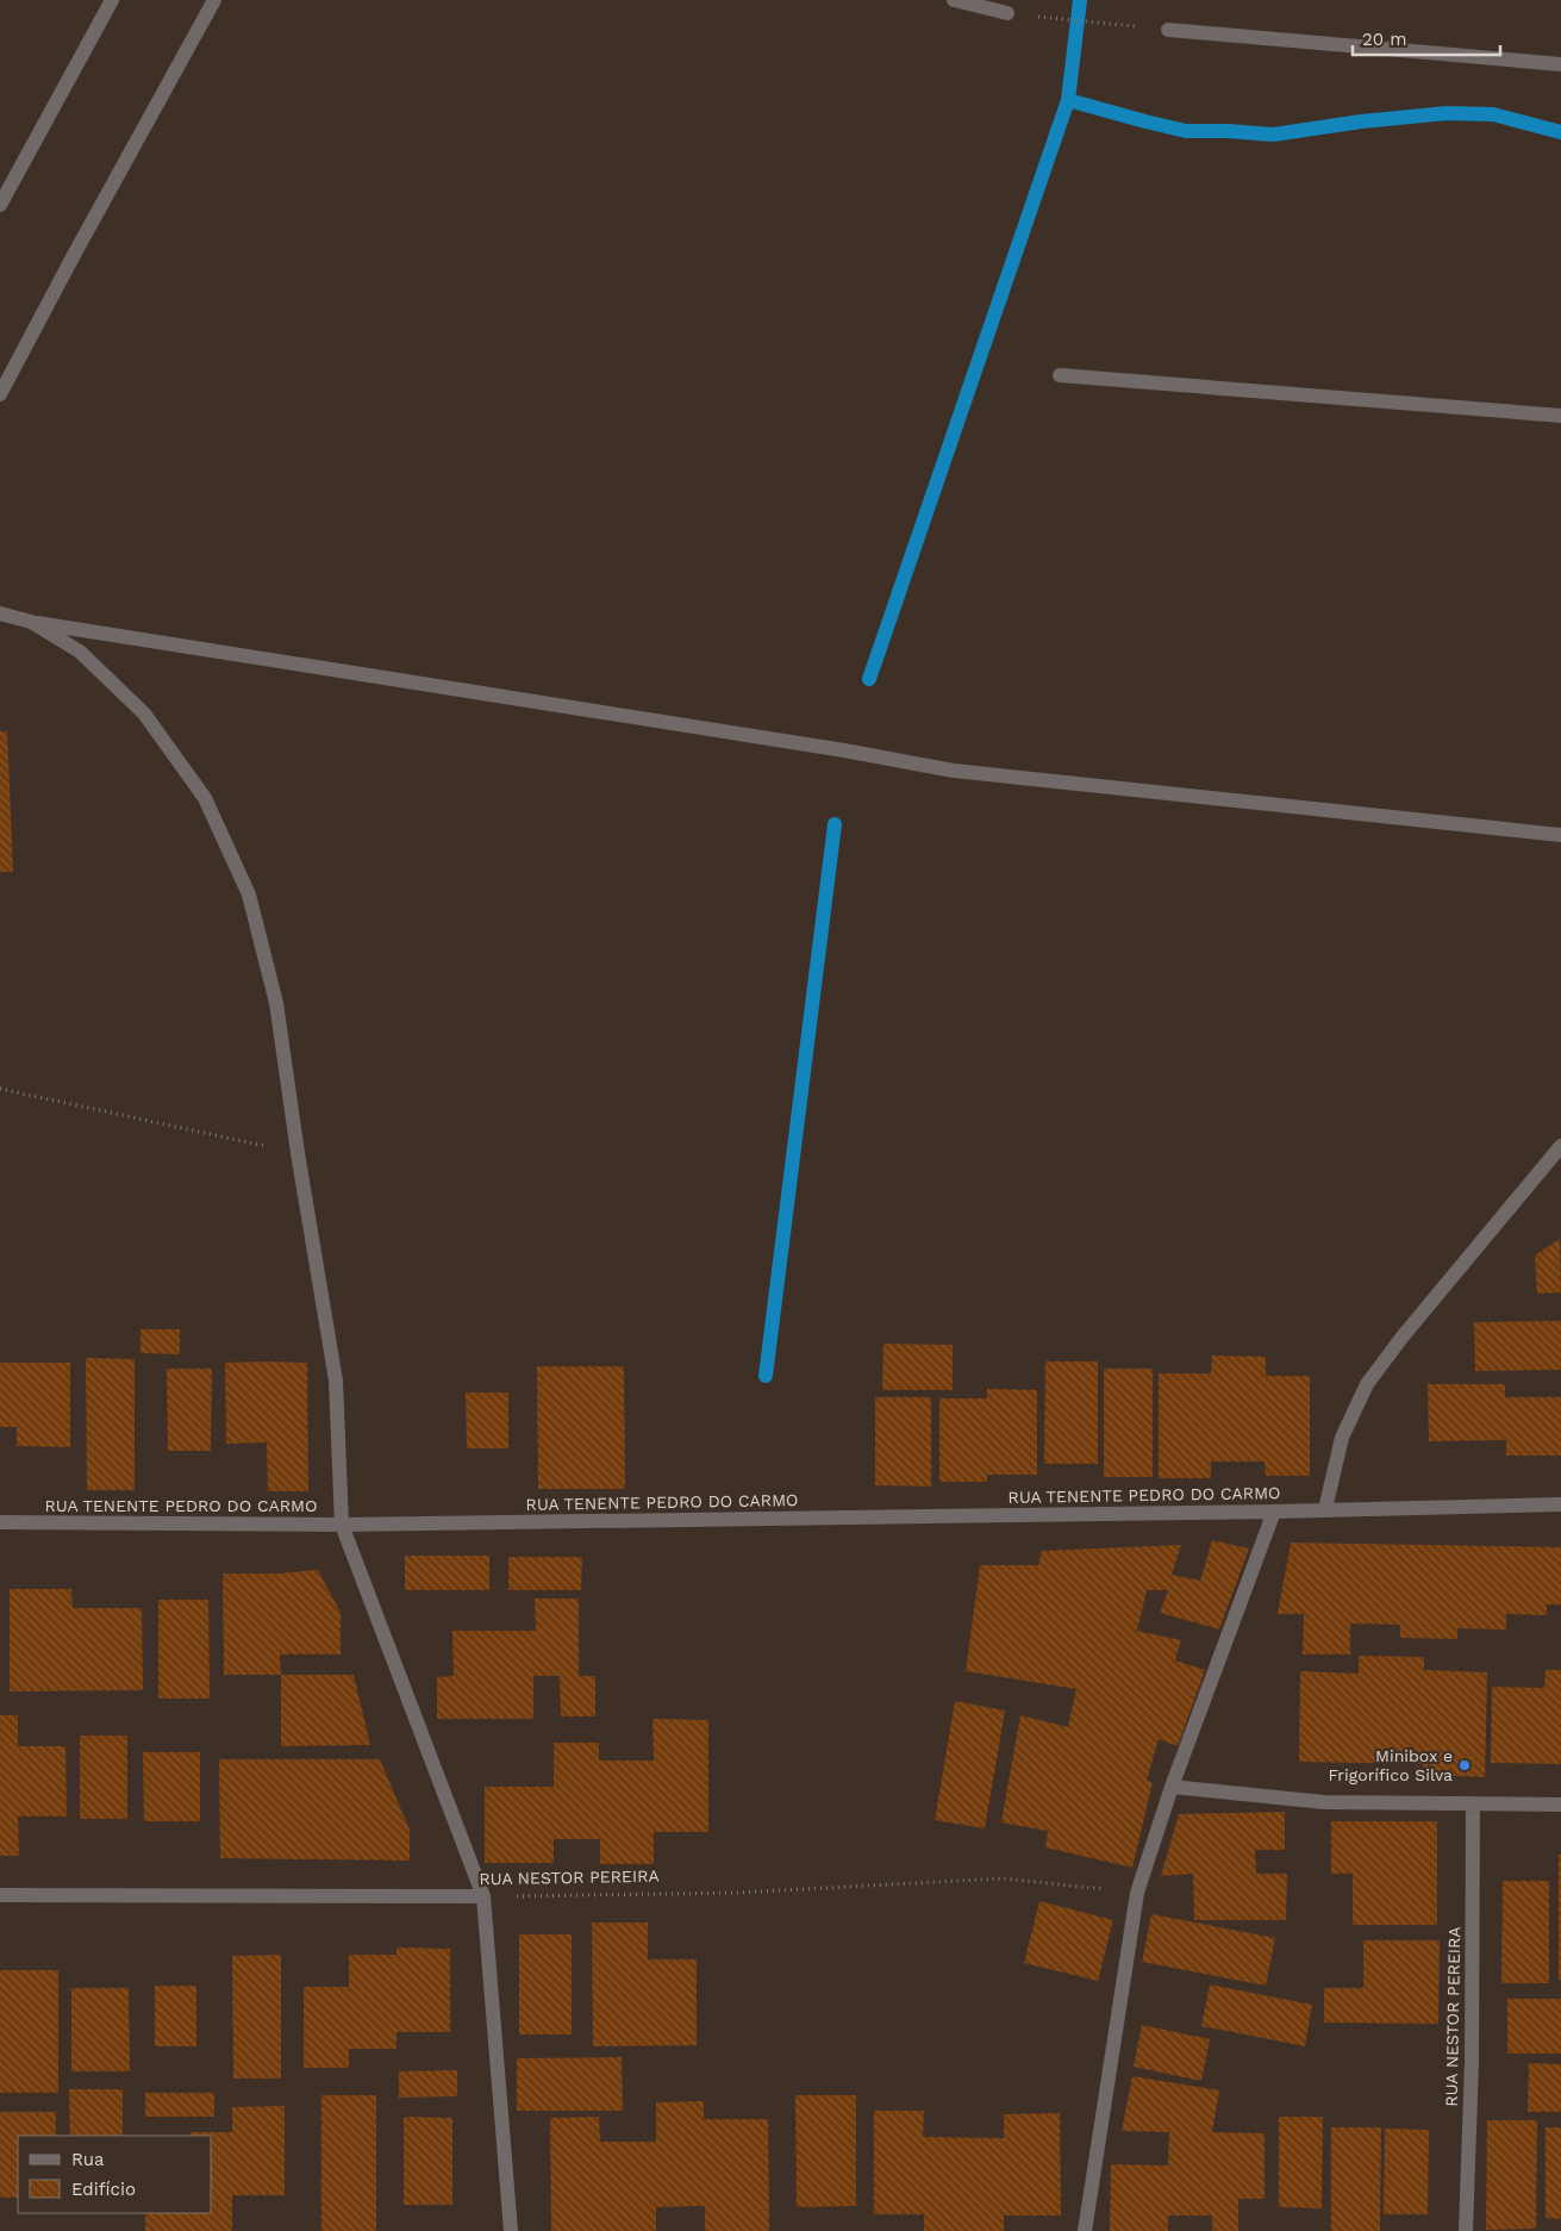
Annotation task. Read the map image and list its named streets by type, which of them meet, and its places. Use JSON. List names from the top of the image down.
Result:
{
  "streets": {
    "street": ["RUA TENENTE PEDRO DO CARMO", "RUA NESTOR PEREIRA"]
  },
  "places": ["Minibox e Frigorífico Silva"],
  "legend": ["Rua", "Edifício"],
  "scale_bar": "20 m"
}
